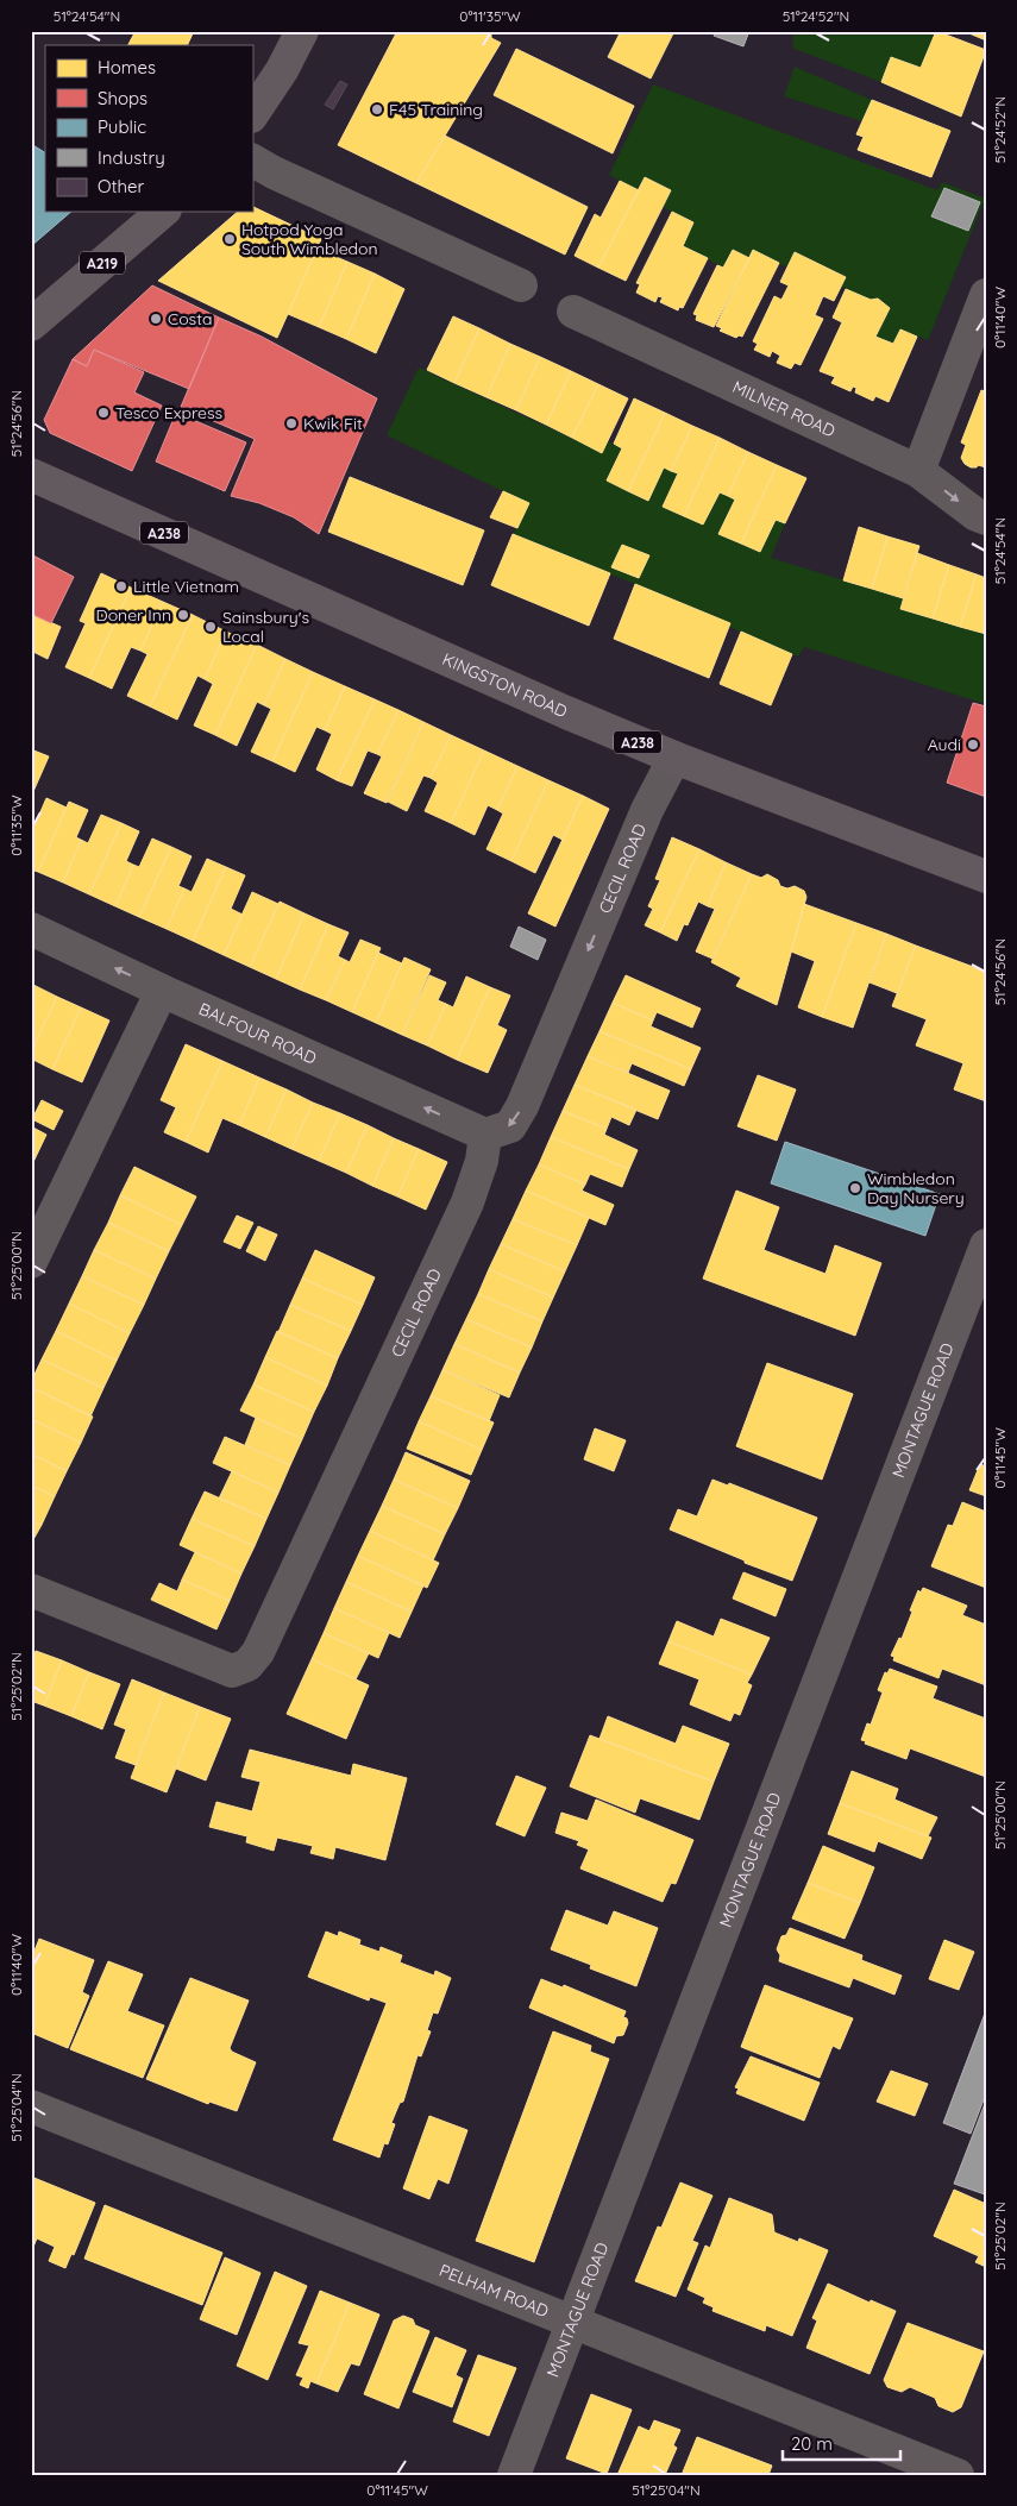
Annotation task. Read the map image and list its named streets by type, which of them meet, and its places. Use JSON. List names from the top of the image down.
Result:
{
  "streets": {
    "main road": ["A219", "A238", "KINGSTON ROAD"],
    "street": [
      "MILNER ROAD",
      "CECIL ROAD",
      "BALFOUR ROAD",
      "MONTAGUE ROAD",
      "PELHAM ROAD"
    ]
  },
  "crossings": [
    ["KINGSTON ROAD", "CECIL ROAD"],
    ["CECIL ROAD", "BALFOUR ROAD"],
    ["MONTAGUE ROAD", "PELHAM ROAD"]
  ],
  "one_way": ["BALFOUR ROAD"],
  "places": [
    "F45 Training",
    "Hotpod Yoga South Wimbledon",
    "Costa",
    "Tesco Express",
    "Kwik Fit",
    "Little Vietnam",
    "Doner Inn",
    "Sainsbury's Local",
    "Audi",
    "Wimbledon Day Nursery"
  ],
  "legend": [
    "Homes",
    "Shops",
    "Public",
    "Industry",
    "Other"
  ],
  "scale_bar": "20 m",
  "coordinates": [
    "51°24'54\"N",
    "0°11'35\"W",
    "51°24'52\"N",
    "0°11'40\"W",
    "51°24'56\"N",
    "51°25'00\"N",
    "0°11'45\"W",
    "51°25'02\"N",
    "51°25'04\"N"
  ]
}
